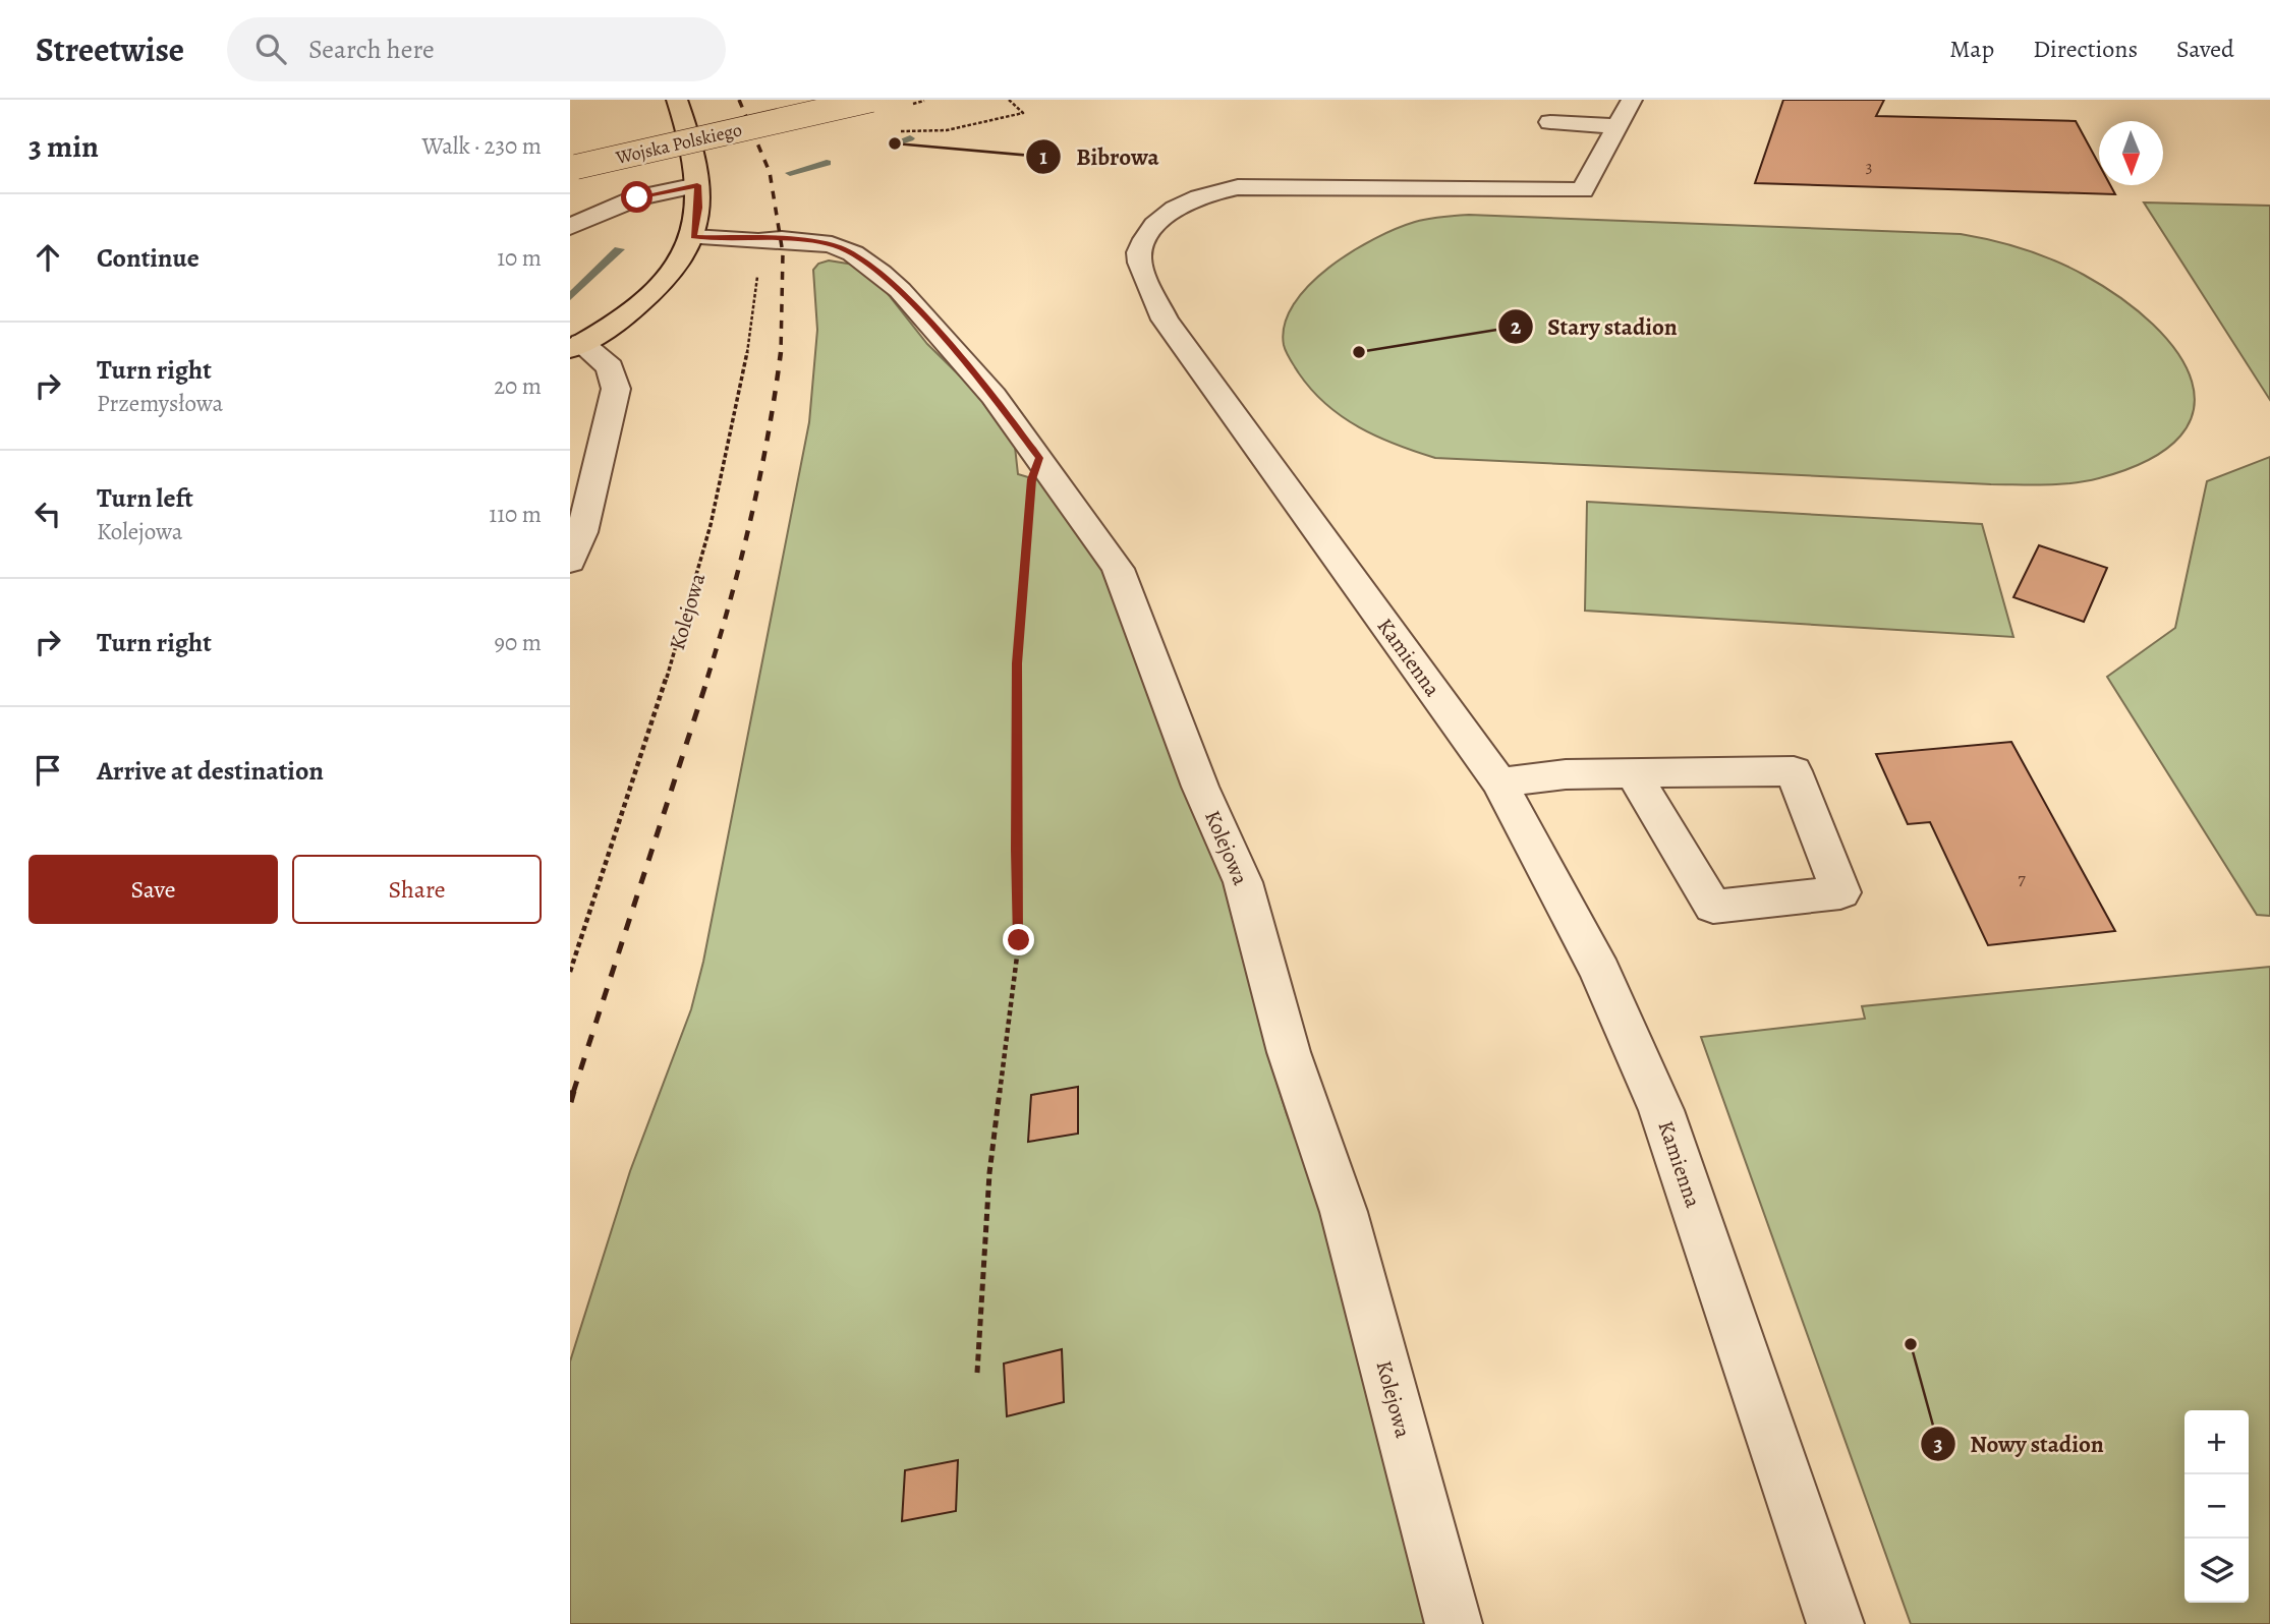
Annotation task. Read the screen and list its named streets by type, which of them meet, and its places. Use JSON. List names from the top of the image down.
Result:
{
  "streets": {
    "main road": ["Wojska Polskiego"],
    "street": ["Kolejowa", "Kamienna"]
  },
  "places": ["Bibrowa", "Stary stadion", "Nowy stadion"],
  "house_numbers": ["3", "7"],
  "north": "bottom",
  "page": {
    "header": "Streetwise",
    "search": "Search here",
    "nav": ["Map", "Directions", "Saved"],
    "heading": ["3 min", "Walk · 230 m"],
    "list": [
      ["Continue", "10 m"],
      ["Turn right", "Przemysłowa", "20 m"],
      ["Turn left", "Kolejowa", "110 m"],
      ["Turn right", "90 m"],
      "Arrive at destination"
    ],
    "buttons": ["Save", "Share"],
    "map_buttons": ["+", "−"]
  }
}
